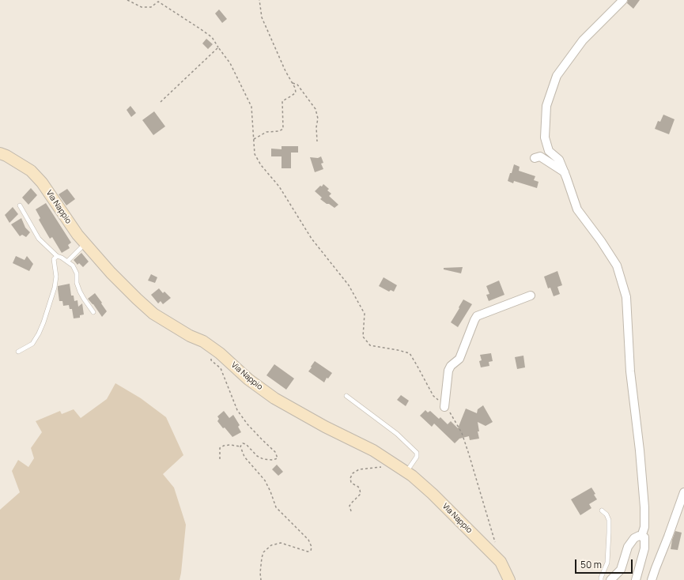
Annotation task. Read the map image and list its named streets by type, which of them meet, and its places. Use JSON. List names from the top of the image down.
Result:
{
  "streets": {
    "street": ["Via Nappio"]
  },
  "scale_bar": "50 m"
}
